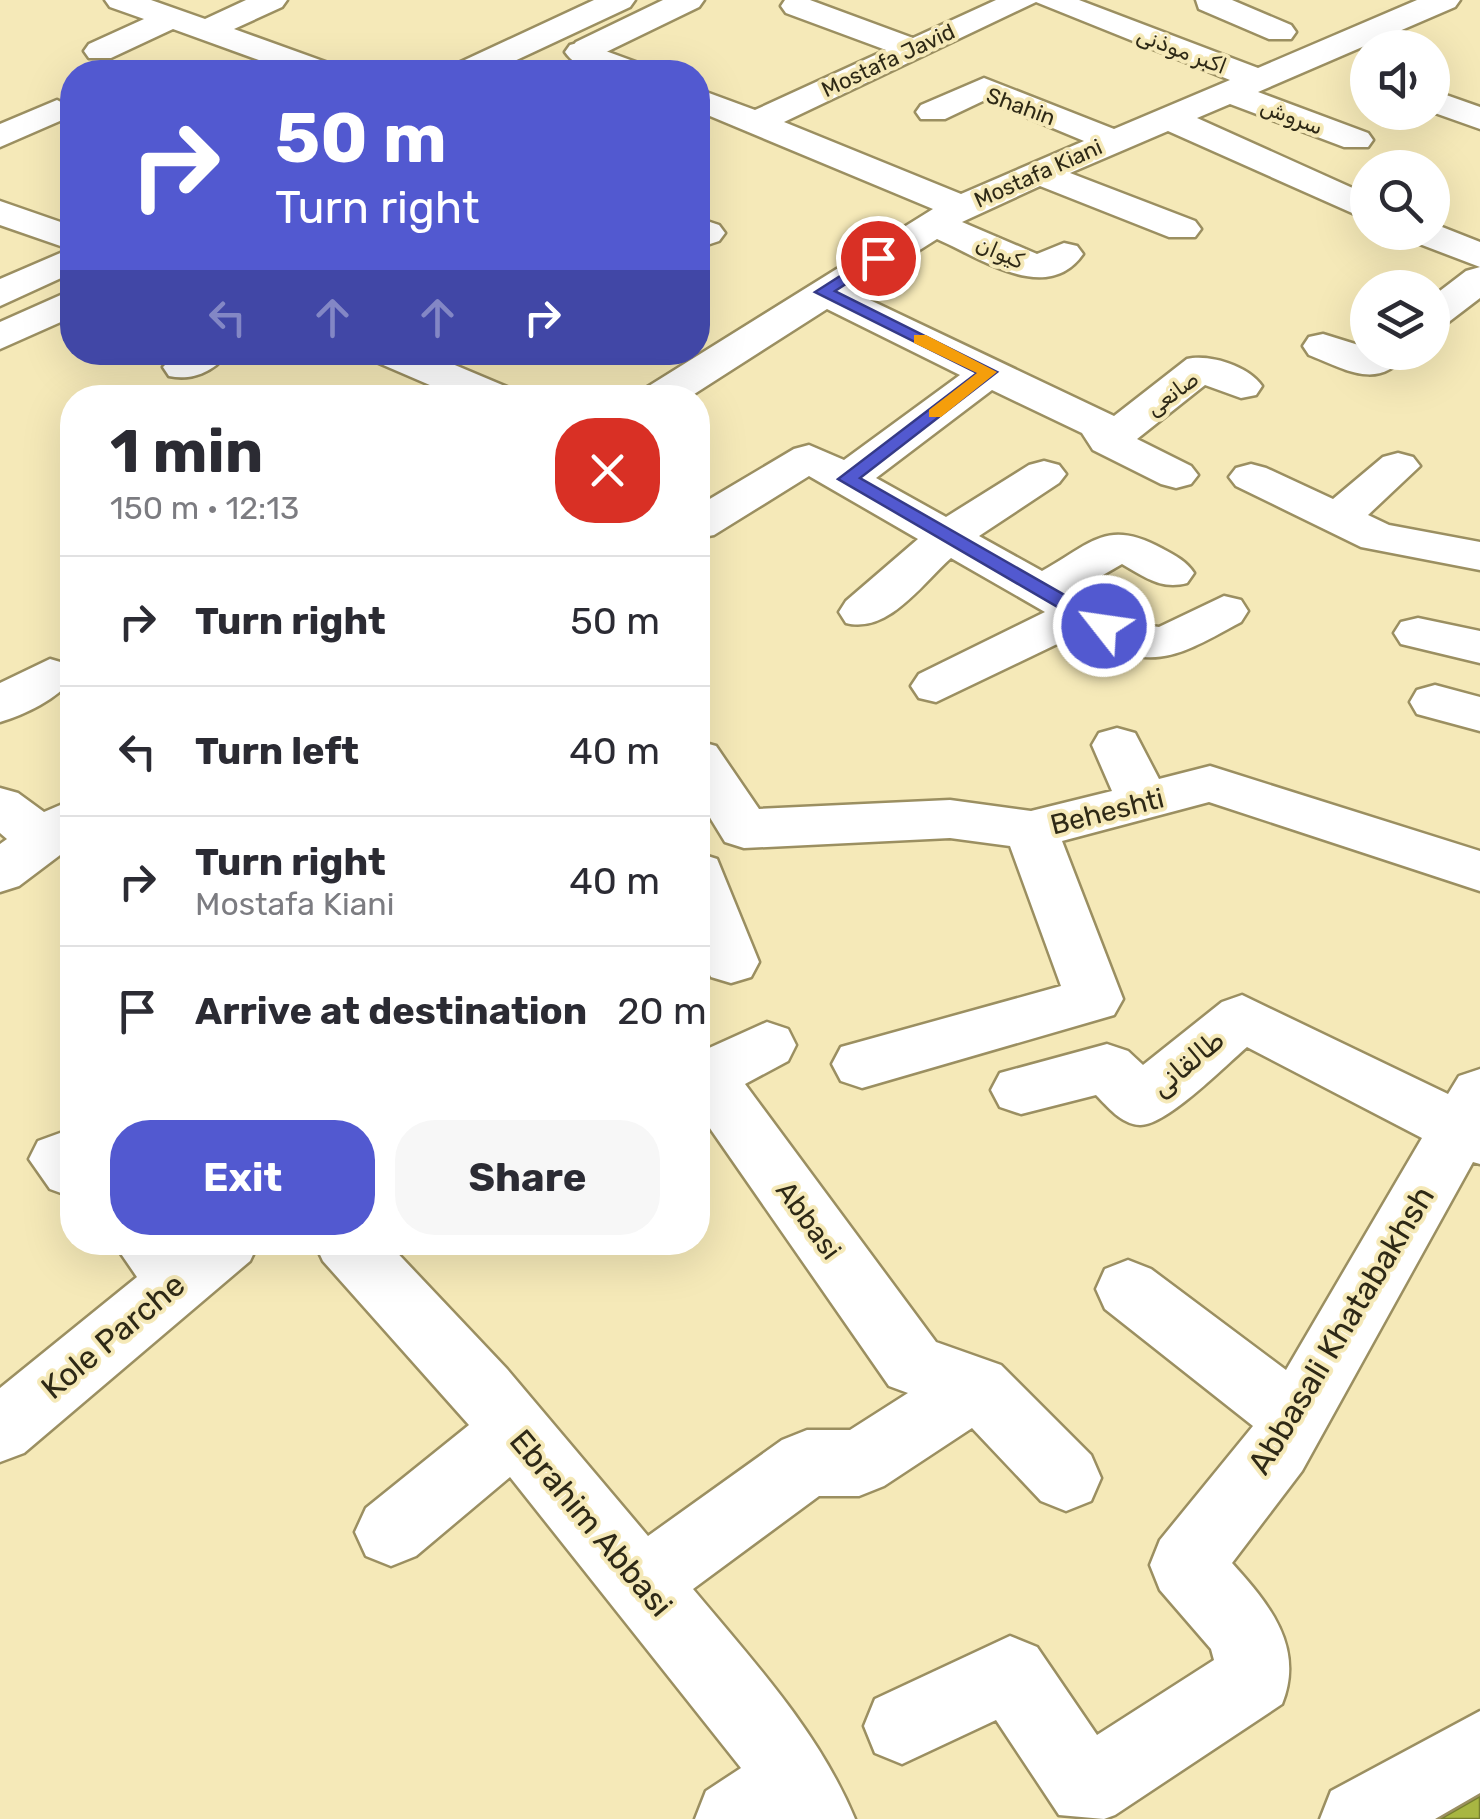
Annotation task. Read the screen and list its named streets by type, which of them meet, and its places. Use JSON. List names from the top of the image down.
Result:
{
  "streets": {
    "street": [
      "اکبر موذنی",
      "Mostafa Javid",
      "Shahin",
      "سروش",
      "Mostafa Kiani",
      "کیوان",
      "صانعی",
      "Beheshti",
      "طالقانی",
      "Abbasi",
      "Abbasali Khatabakhsh",
      "Kole Parche",
      "Ebrahim Abbasi"
    ]
  },
  "crossings": [
    ["اکبر موذنی", "سروش"],
    ["اکبر موذنی", "Mostafa Kiani"],
    ["Shahin", "Mostafa Kiani"],
    ["سروش", "Mostafa Kiani"],
    ["Mostafa Kiani", "کیوان"],
    ["طالقانی", "Abbasali Khatabakhsh"]
  ],
  "page": {
    "turn": ["50 m", "Turn right"],
    "heading": ["1 min", "150 m · 12:13"],
    "list": [
      {
        "name": "Turn right",
        "value": "50 m"
      },
      {
        "name": "Turn left",
        "value": "40 m"
      },
      {
        "name": "Turn right",
        "note": "Mostafa Kiani",
        "value": "40 m"
      },
      {
        "name": "Arrive at destination",
        "value": "20 m"
      }
    ],
    "buttons": ["Exit", "Share"]
  }
}
